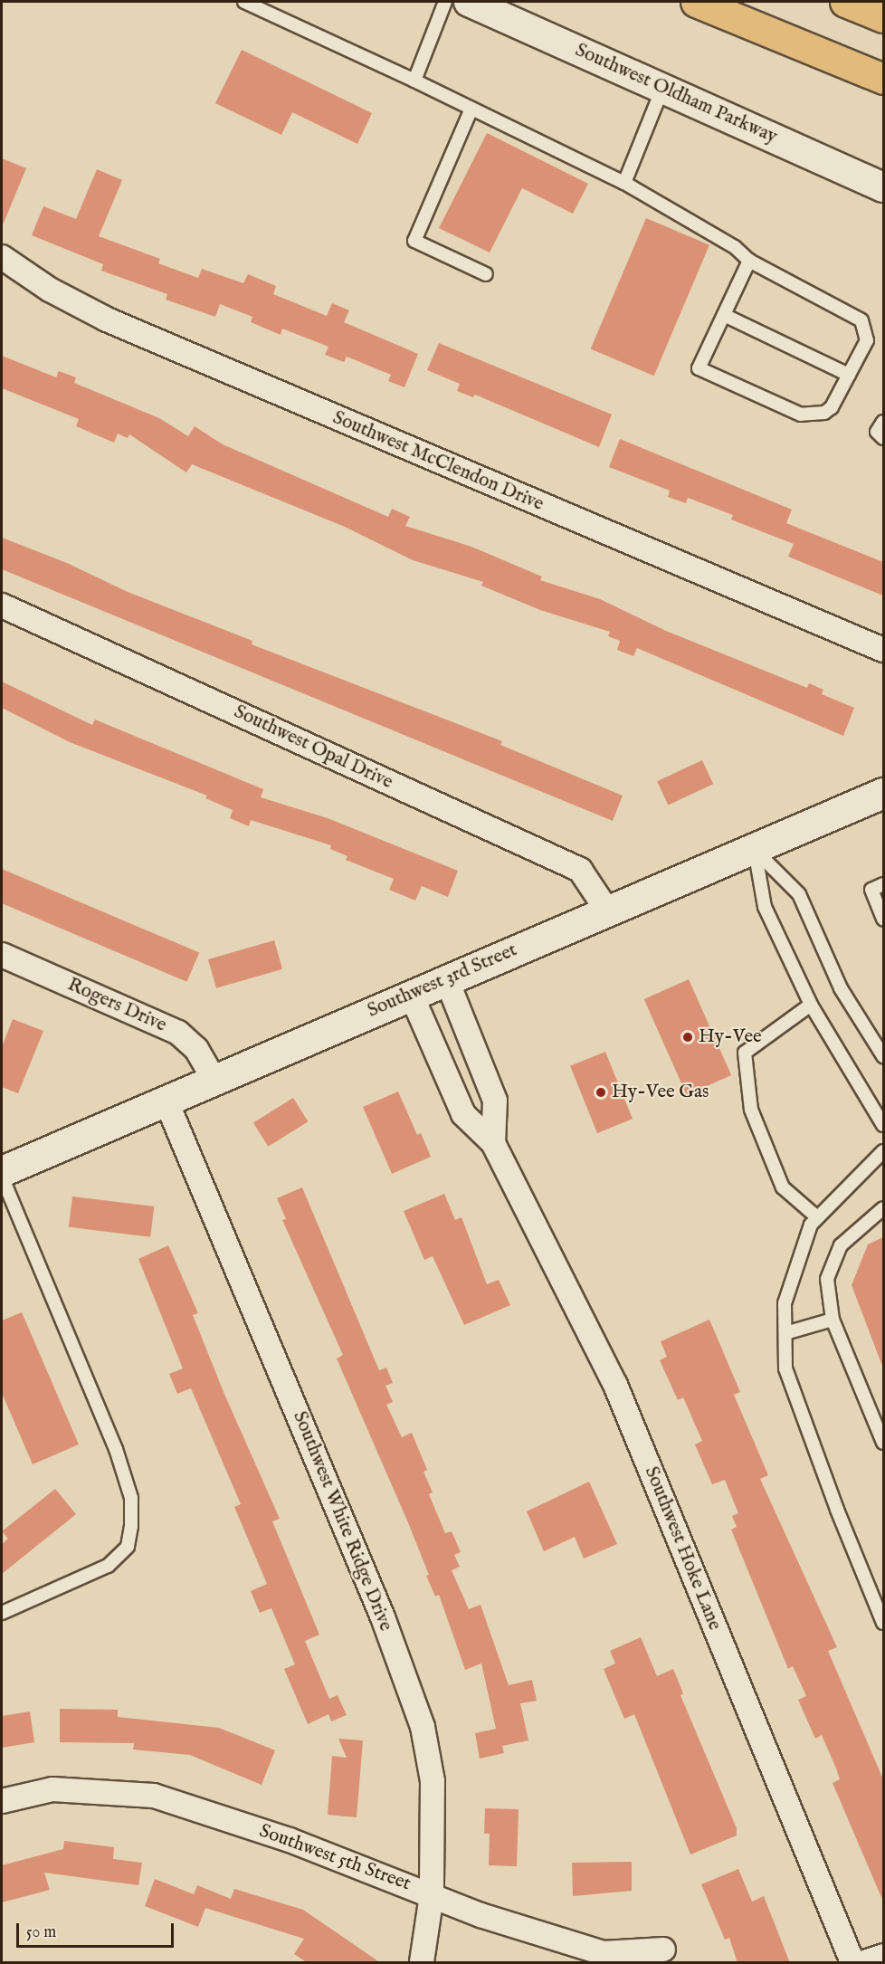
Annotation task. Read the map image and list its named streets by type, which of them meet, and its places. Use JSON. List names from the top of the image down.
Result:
{
  "streets": {
    "main road": ["Southwest 3rd Street"],
    "street": [
      "Southwest Oldham Parkway",
      "Southwest McClendon Drive",
      "Southwest Opal Drive",
      "Rogers Drive",
      "Southwest White Ridge Drive",
      "Southwest Hoke Lane",
      "Southwest 5th Street"
    ]
  },
  "crossings": [
    ["Southwest Opal Drive", "Southwest 3rd Street"],
    ["Southwest 3rd Street", "Rogers Drive"],
    ["Southwest 3rd Street", "Southwest White Ridge Drive"],
    ["Southwest 3rd Street", "Southwest Hoke Lane"],
    ["Southwest White Ridge Drive", "Southwest 5th Street"]
  ],
  "places": ["Hy-Vee", "Hy-Vee Gas"],
  "scale_bar": "50 m"
}
